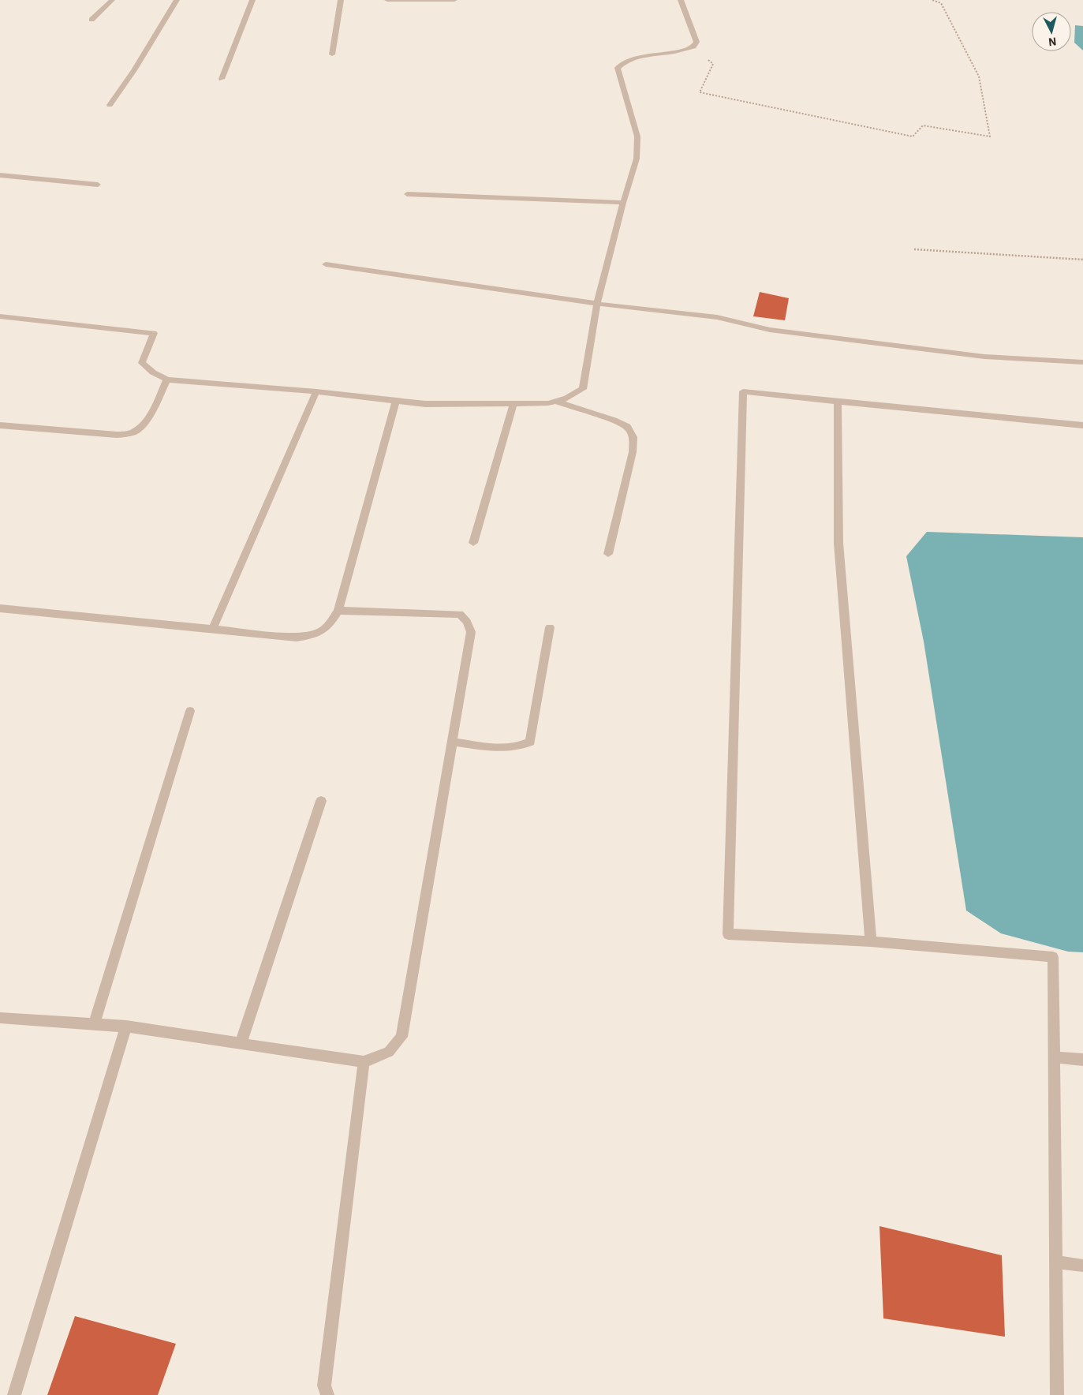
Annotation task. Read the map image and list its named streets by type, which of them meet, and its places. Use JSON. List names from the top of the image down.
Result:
{
  "north": "bottom"
}
